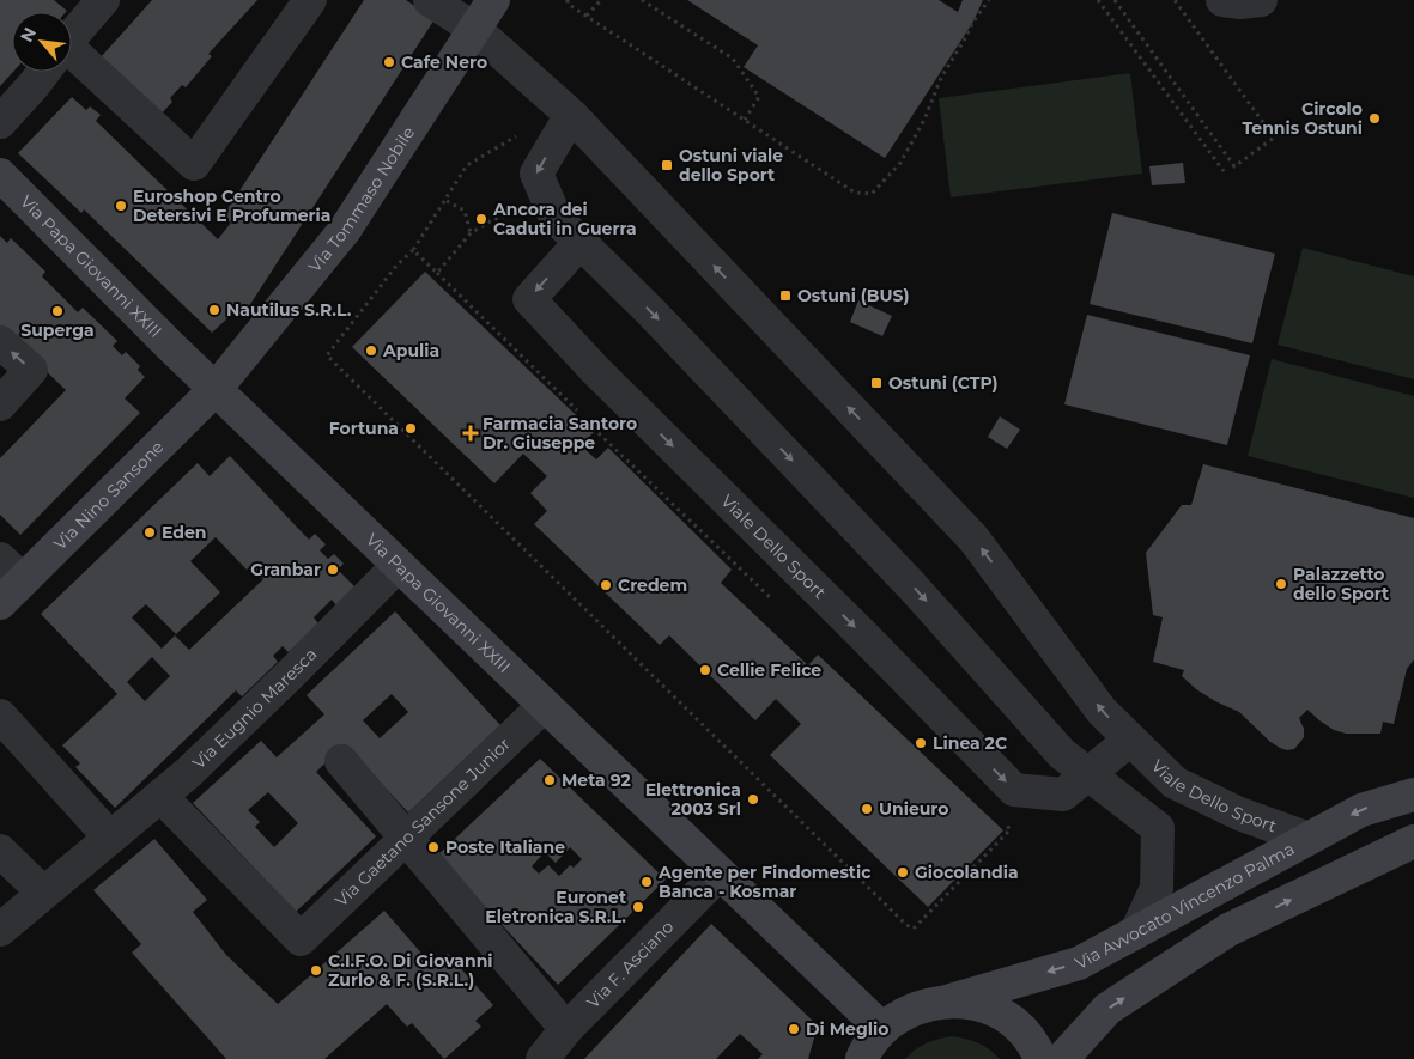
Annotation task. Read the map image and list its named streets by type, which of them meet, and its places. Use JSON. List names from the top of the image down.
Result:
{
  "streets": {
    "street": [
      "Via Tommaso Nobile",
      "Via Papa Giovanni XXIII",
      "Via Nino Sansone",
      "Viale Dello Sport",
      "Via Eugnio Maresca",
      "Via Gaetano Sansone Junior",
      "Via Avvocato Vincenzo Palma",
      "Via F. Asciano"
    ]
  },
  "crossings": [
    ["Via Tommaso Nobile", "Via Papa Giovanni XXIII"],
    ["Via Tommaso Nobile", "Via Nino Sansone"],
    ["Via Tommaso Nobile", "Viale Dello Sport"],
    ["Via Papa Giovanni XXIII", "Via Nino Sansone"],
    ["Via Papa Giovanni XXIII", "Via Eugnio Maresca"],
    ["Via Papa Giovanni XXIII", "Via Gaetano Sansone Junior"],
    ["Via Papa Giovanni XXIII", "Via F. Asciano"],
    ["Viale Dello Sport", "Via Avvocato Vincenzo Palma"],
    ["Via Eugnio Maresca", "Via Gaetano Sansone Junior"]
  ],
  "places": {
    "other": [
      "Cafe Nero",
      "Circolo Tennis Ostuni",
      "Euroshop Centro Detersivi E Profumeria",
      "Ancora dei Caduti in Guerra",
      "Nautilus S.R.L.",
      "Superga",
      "Apulia",
      "Fortuna",
      "Eden",
      "Granbar",
      "Palazzetto dello Sport",
      "Credem",
      "Cellie Felice",
      "Linea 2C",
      "Meta 92",
      "Elettronica 2003 Srl",
      "Unieuro",
      "Poste Italiane",
      "Giocolandia",
      "Agente per Findomestic Banca - Kosmar",
      "Euronet Eletronica S.R.L.",
      "C.I.F.O. Di Giovanni Zurlo & F. (S.R.L.)",
      "Di Meglio"
    ],
    "transit": ["Ostuni viale dello Sport", "Ostuni (BUS)", "Ostuni (CTP)"],
    "health": ["Farmacia Santoro Dr. Giuseppe"]
  },
  "north": "top left"
}
